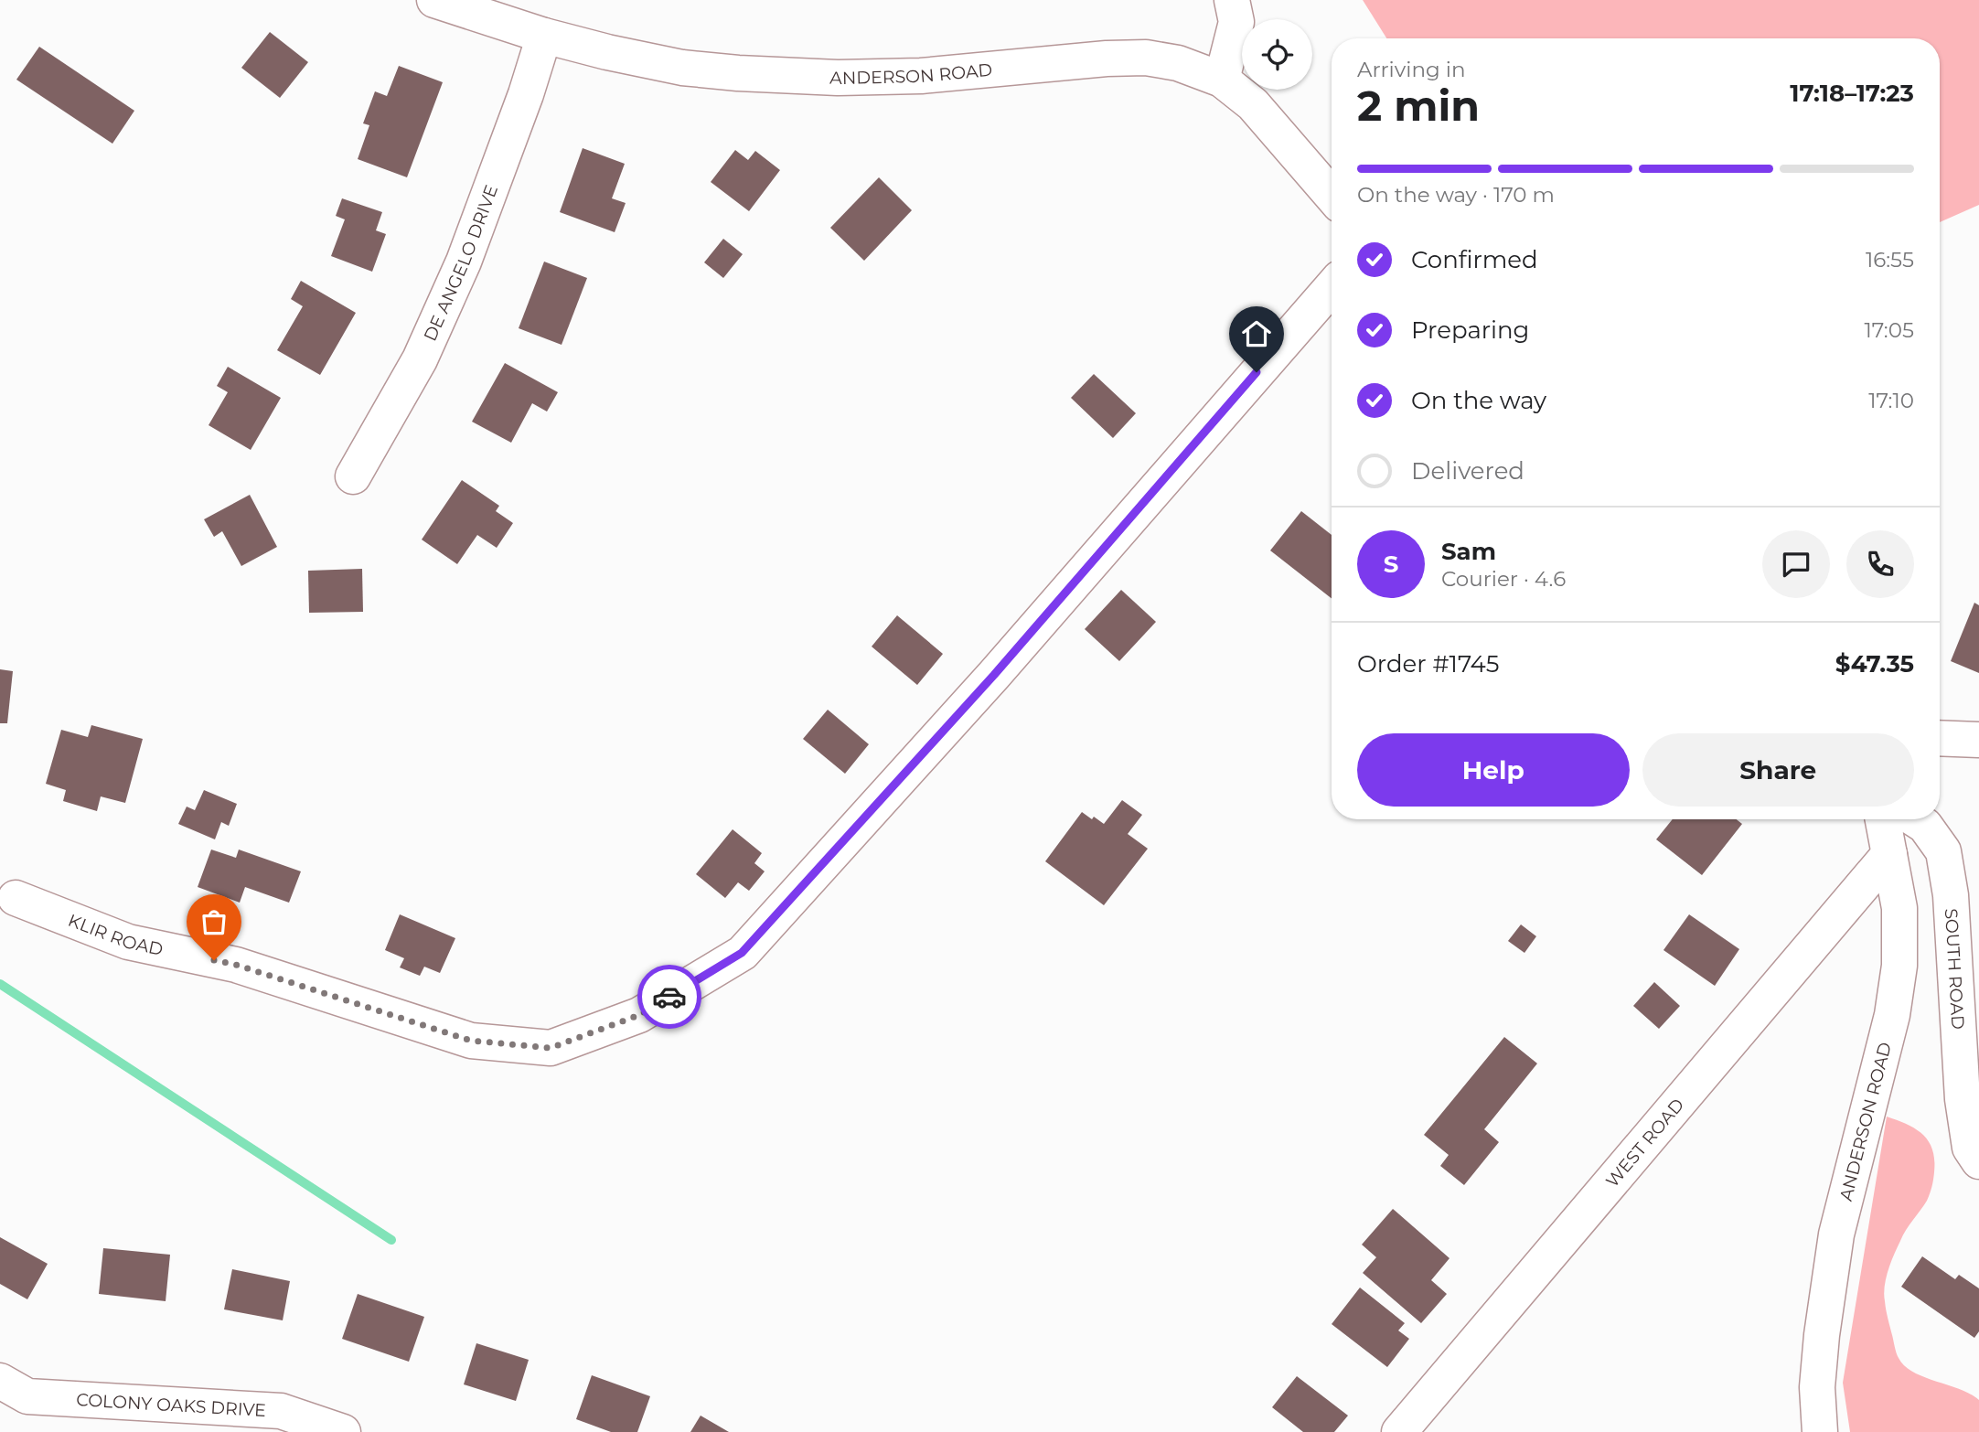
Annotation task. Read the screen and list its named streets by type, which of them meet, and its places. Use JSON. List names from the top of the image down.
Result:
{
  "streets": {
    "street": [
      "ANDERSON ROAD",
      "DE ANGELO DRIVE",
      "KLIR ROAD",
      "SOUTH ROAD",
      "WEST ROAD",
      "COLONY OAKS DRIVE"
    ]
  },
  "crossings": [
    ["ANDERSON ROAD", "DE ANGELO DRIVE"],
    ["ANDERSON ROAD", "WEST ROAD"]
  ],
  "page": {
    "heading": ["2 min", "Arriving in", "17:18–17:23"],
    "panel": [
      "Sam",
      "Courier · 4.6",
      "Order #1745",
      "$47.35"
    ],
    "bar": "On the way · 170 m",
    "list": [
      ["Confirmed", "16:55"],
      ["Preparing", "17:05"],
      ["On the way", "17:10"],
      "Delivered"
    ],
    "round": "S",
    "buttons": ["Help", "Share"]
  }
}
